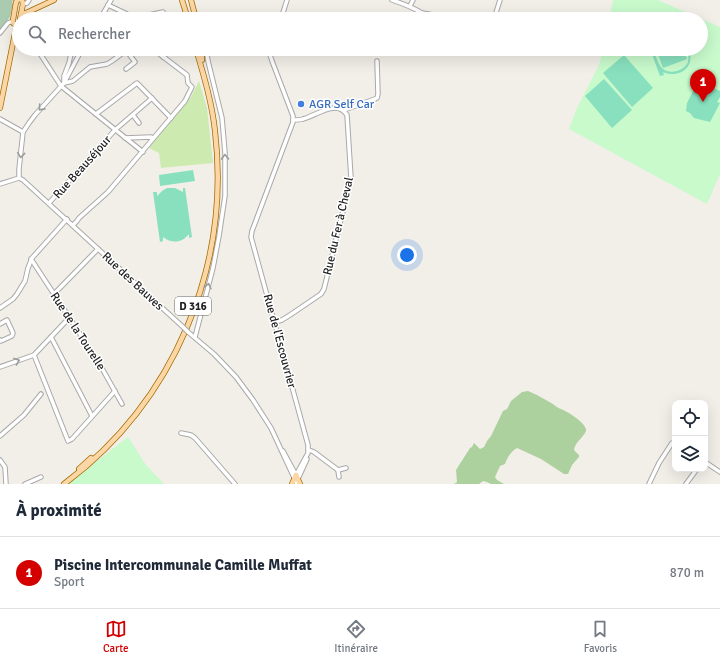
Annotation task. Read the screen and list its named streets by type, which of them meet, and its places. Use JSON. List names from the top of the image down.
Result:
{
  "streets": {
    "main road": ["D 316"],
    "street": [
      "Rue Beauséjour",
      "Rue du Fer à Cheval",
      "Rue des Bauves",
      "Rue de la Tourelle",
      "Rue de l'Escouvrier"
    ]
  },
  "crossings": [
    ["Rue Beauséjour", "Rue des Bauves"],
    ["Rue du Fer à Cheval", "Rue de l'Escouvrier"]
  ],
  "places": ["AGR Self Car"],
  "page": {
    "search": "Rechercher",
    "pins": "1",
    "heading": "À proximité",
    "list": [
      {
        "mark": "1",
        "name": "Piscine Intercommunale Camille Muffat",
        "note": "Sport",
        "value": "870 m"
      }
    ],
    "nav": ["Carte", "Itinéraire", "Favoris"]
  }
}
